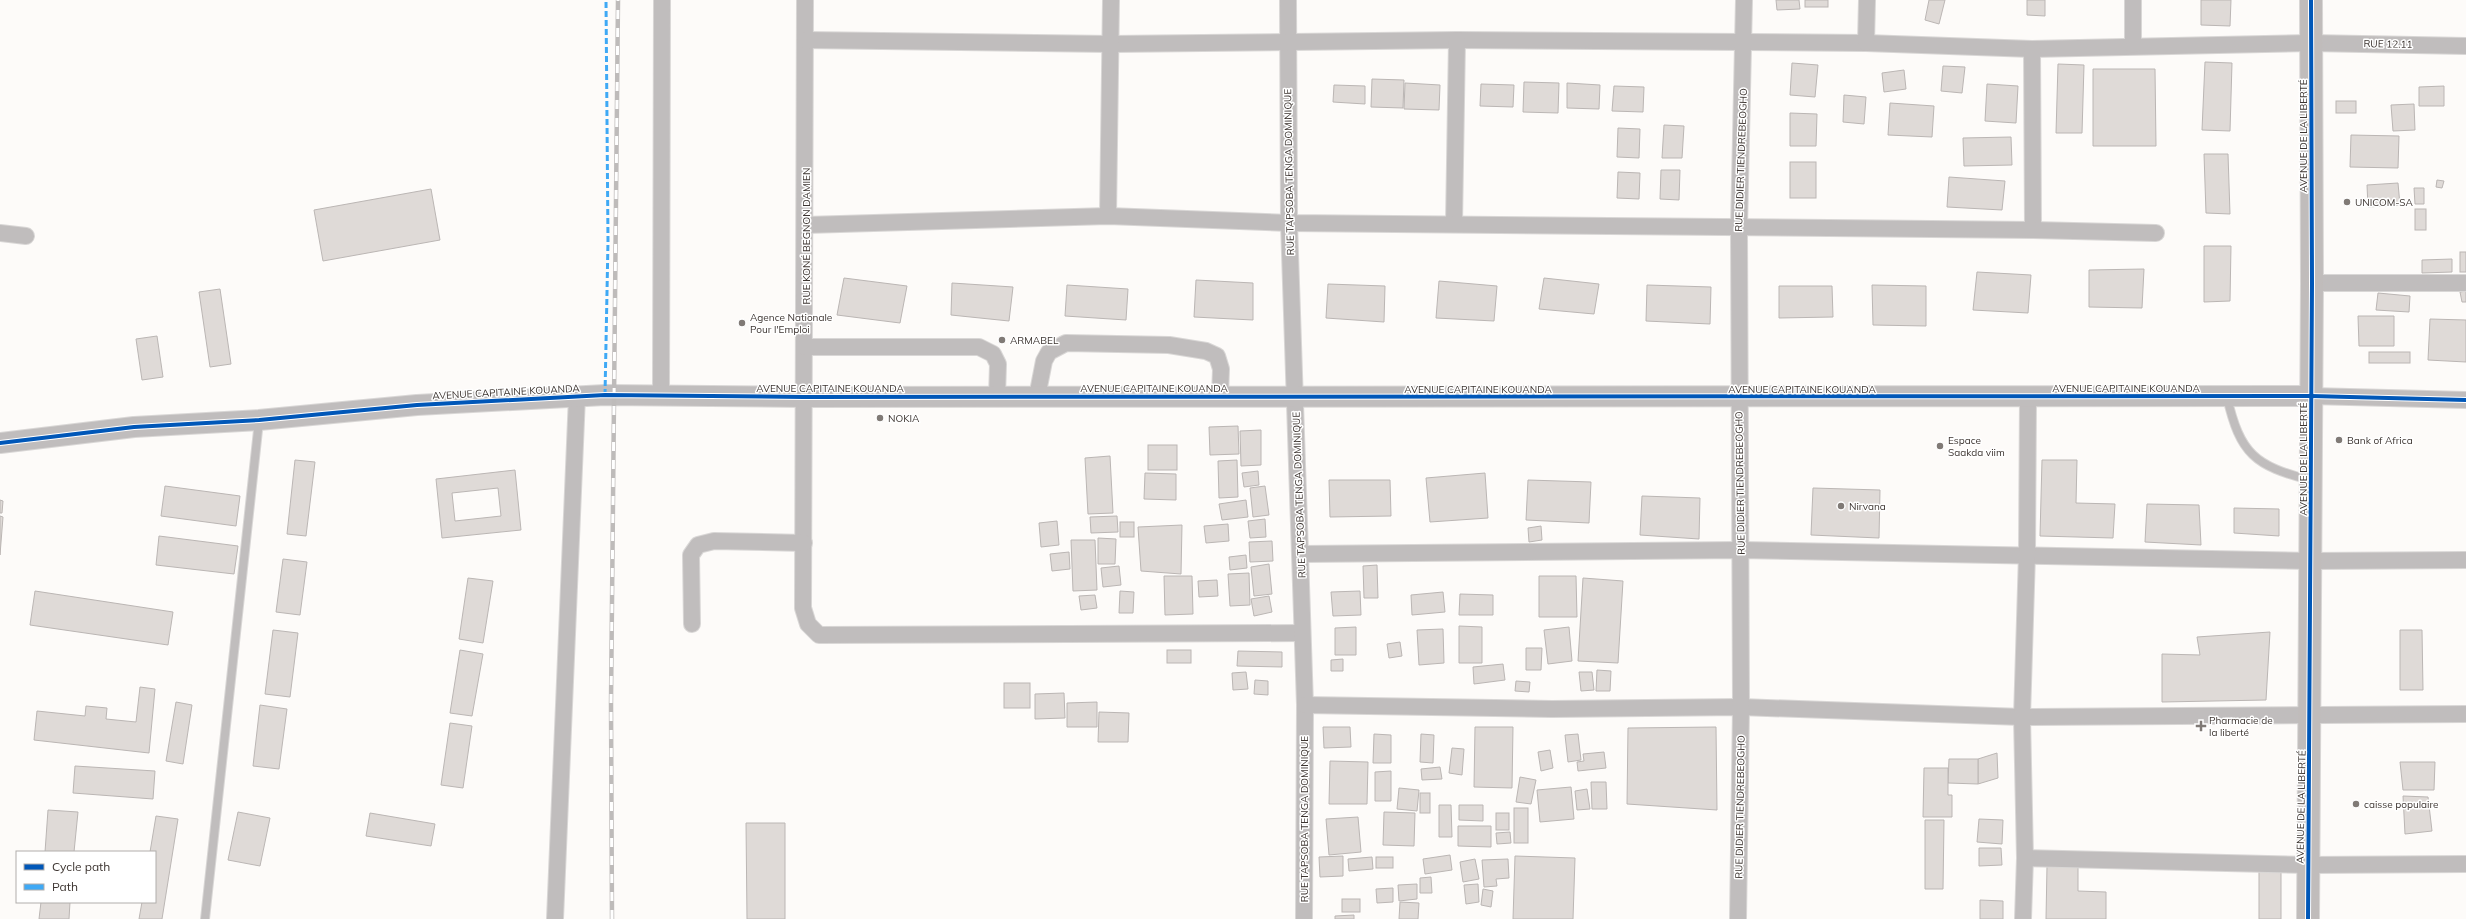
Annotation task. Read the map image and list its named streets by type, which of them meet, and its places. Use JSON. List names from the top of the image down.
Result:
{
  "streets": {
    "main road": ["AVENUE DE LA LIBERTÉ"],
    "street": [
      "RUE 12.11",
      "RUE DIDIER TIENDREBEOGHO",
      "RUE TAPSOBA TENGA DOMINIQUE",
      "RUE KONÉ BEGNON DAMIEN",
      "AVENUE CAPITAINE KOUANDA"
    ]
  },
  "crossings": [
    ["RUE 12.11", "AVENUE DE LA LIBERTÉ"],
    ["RUE 12.11", "RUE DIDIER TIENDREBEOGHO"],
    ["RUE 12.11", "RUE TAPSOBA TENGA DOMINIQUE"],
    ["RUE 12.11", "RUE KONÉ BEGNON DAMIEN"],
    ["AVENUE DE LA LIBERTÉ", "AVENUE CAPITAINE KOUANDA"],
    ["RUE DIDIER TIENDREBEOGHO", "AVENUE CAPITAINE KOUANDA"],
    ["RUE TAPSOBA TENGA DOMINIQUE", "RUE KONÉ BEGNON DAMIEN"],
    ["RUE TAPSOBA TENGA DOMINIQUE", "AVENUE CAPITAINE KOUANDA"],
    ["RUE KONÉ BEGNON DAMIEN", "AVENUE CAPITAINE KOUANDA"]
  ],
  "places": {
    "other": [
      "UNICOM-SA",
      "Agence Nationale Pour l'Emploi",
      "ARMABEL",
      "NOKIA",
      "Bank of Africa",
      "Espace Saakda viim",
      "Nirvana",
      "caisse populaire"
    ],
    "health": ["Pharmacie de la liberté"]
  },
  "legend": ["Cycle path", "Path"]
}
